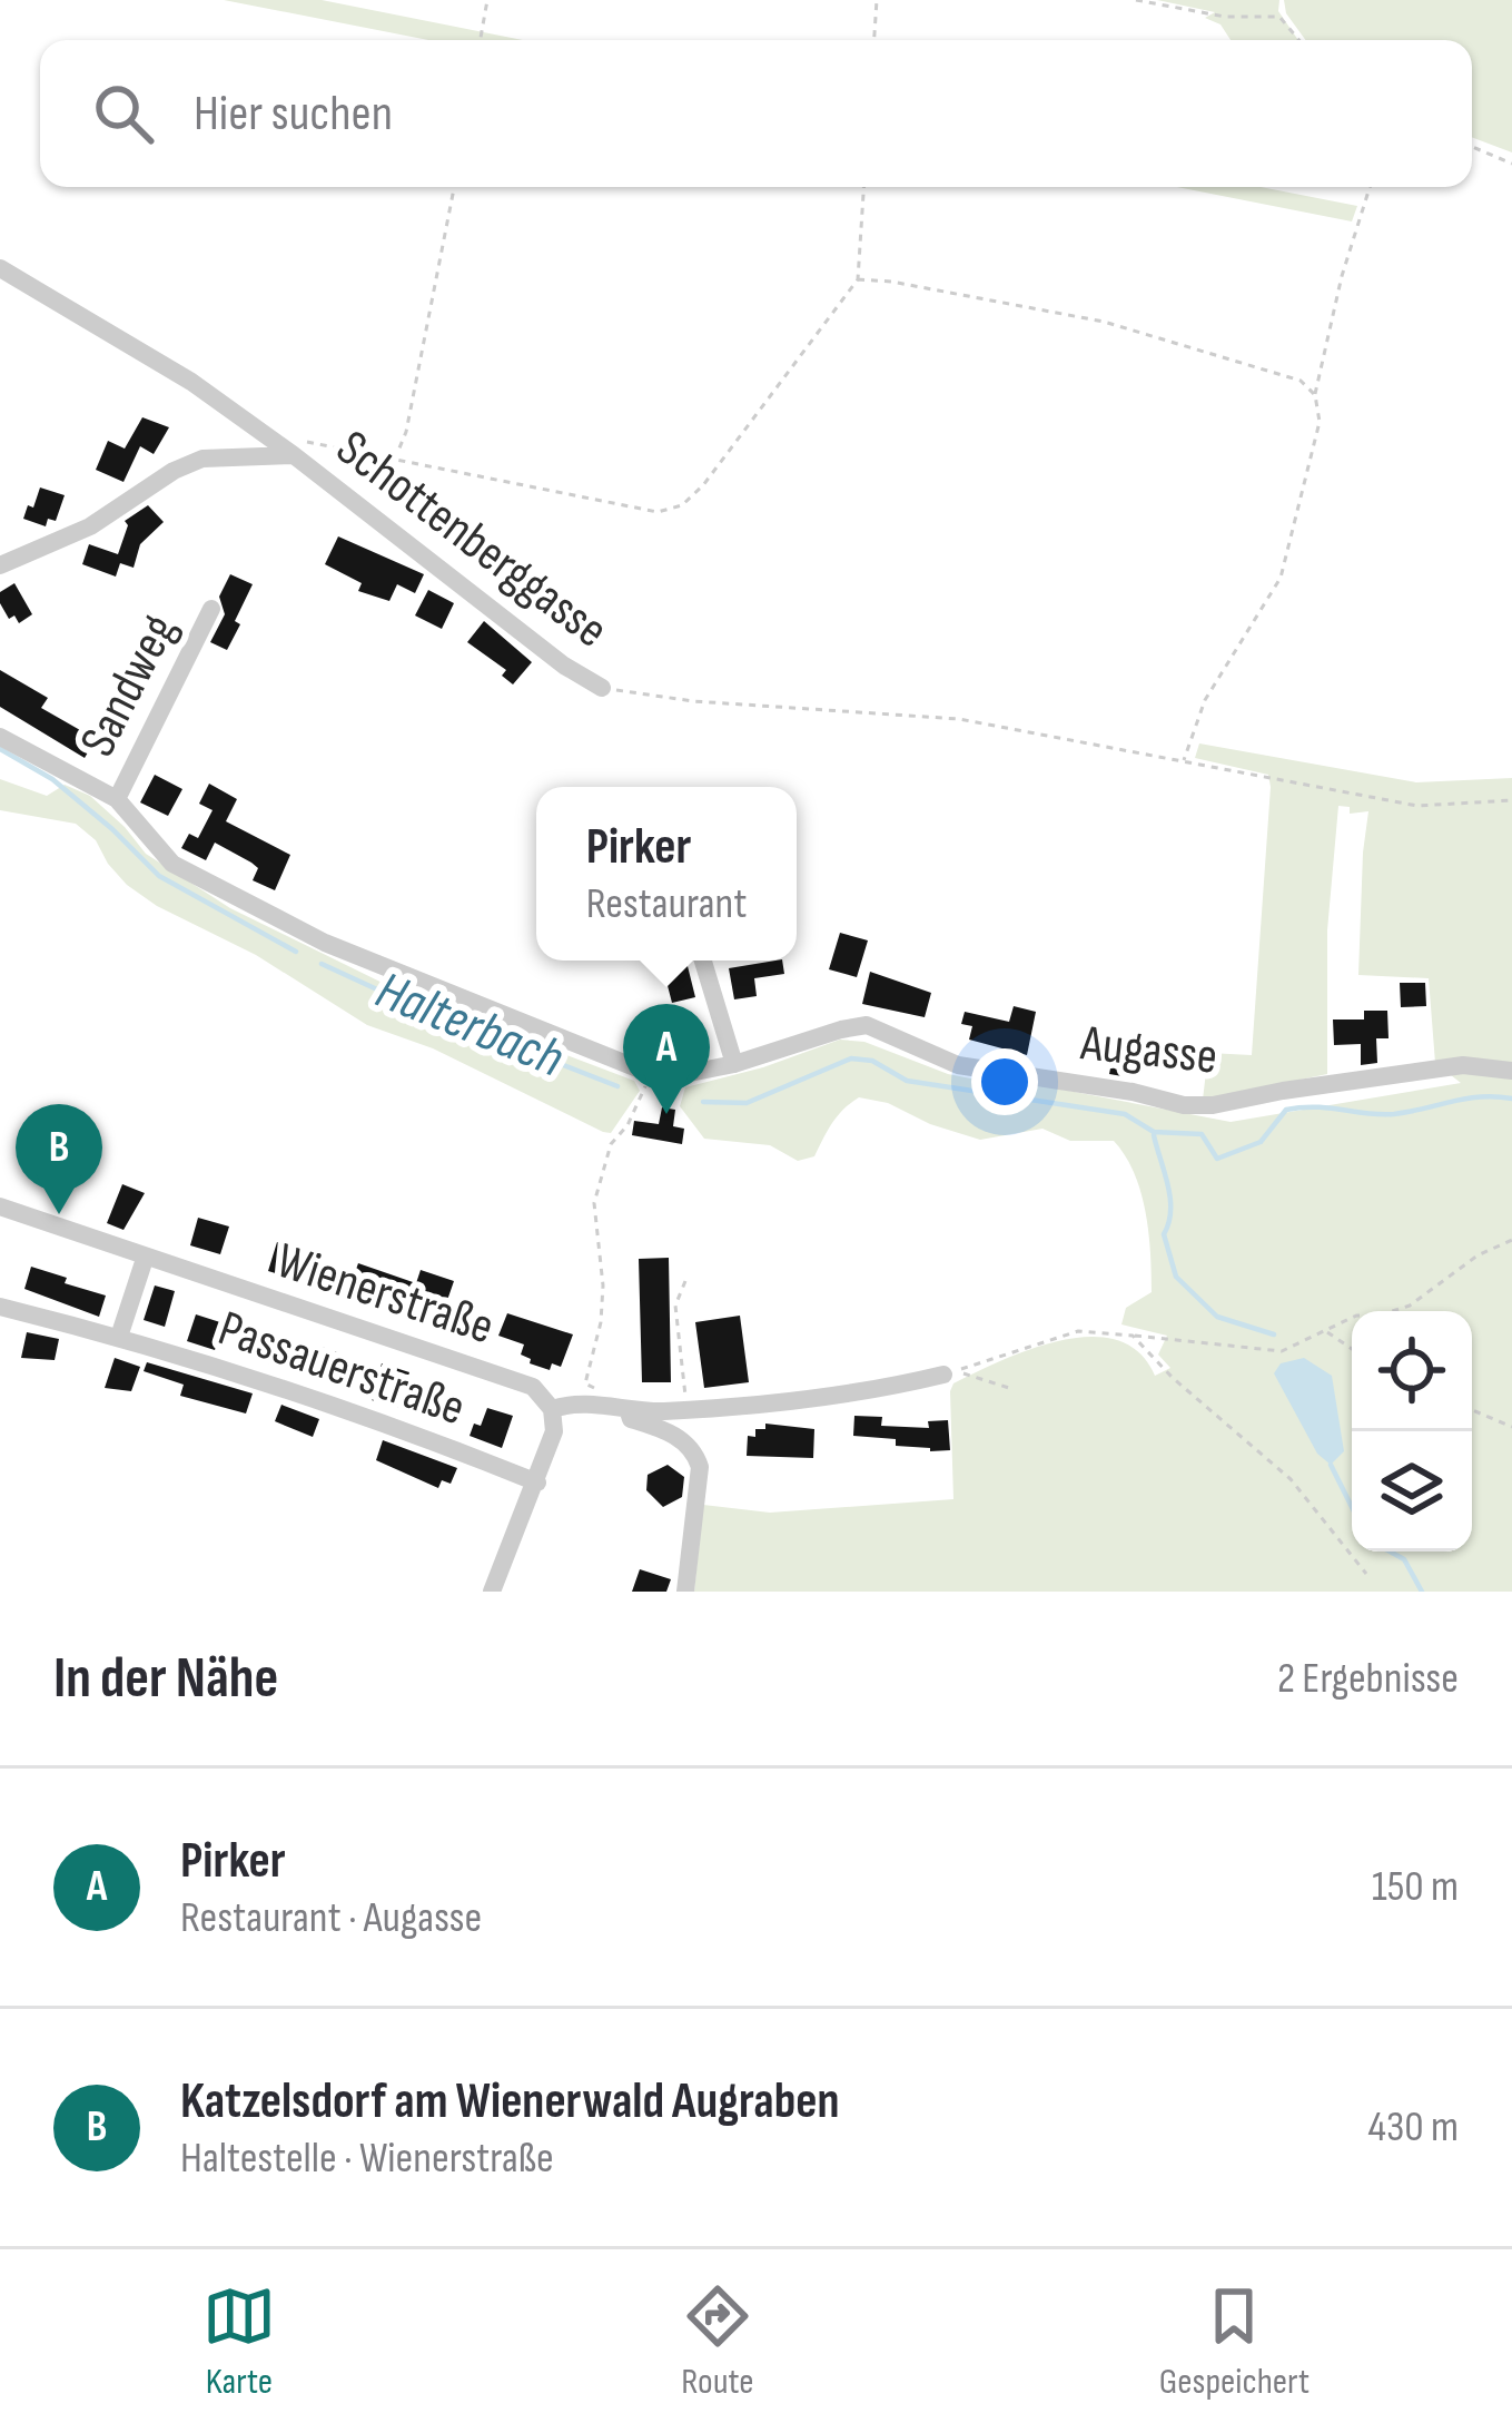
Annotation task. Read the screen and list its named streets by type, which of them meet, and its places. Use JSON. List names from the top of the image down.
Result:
{
  "streets": {
    "street": [
      "Schottenberggasse",
      "Sandweg",
      "Augasse",
      "Wienerstraße",
      "Passauerstraße"
    ]
  },
  "crossings": [
    ["Sandweg", "Augasse"]
  ],
  "water": ["Halterbach"],
  "page": {
    "search": "Hier suchen",
    "popup": ["Pirker", "Restaurant"],
    "pins": ["A", "B"],
    "heading": ["In der Nähe", "2 Ergebnisse"],
    "list": [
      {
        "mark": "A",
        "name": "Pirker",
        "note": "Restaurant · Augasse",
        "value": "150 m"
      },
      {
        "mark": "B",
        "name": "Katzelsdorf am Wienerwald Augraben",
        "note": "Haltestelle · Wienerstraße",
        "value": "430 m"
      }
    ],
    "nav": ["Karte", "Route", "Gespeichert"]
  }
}
